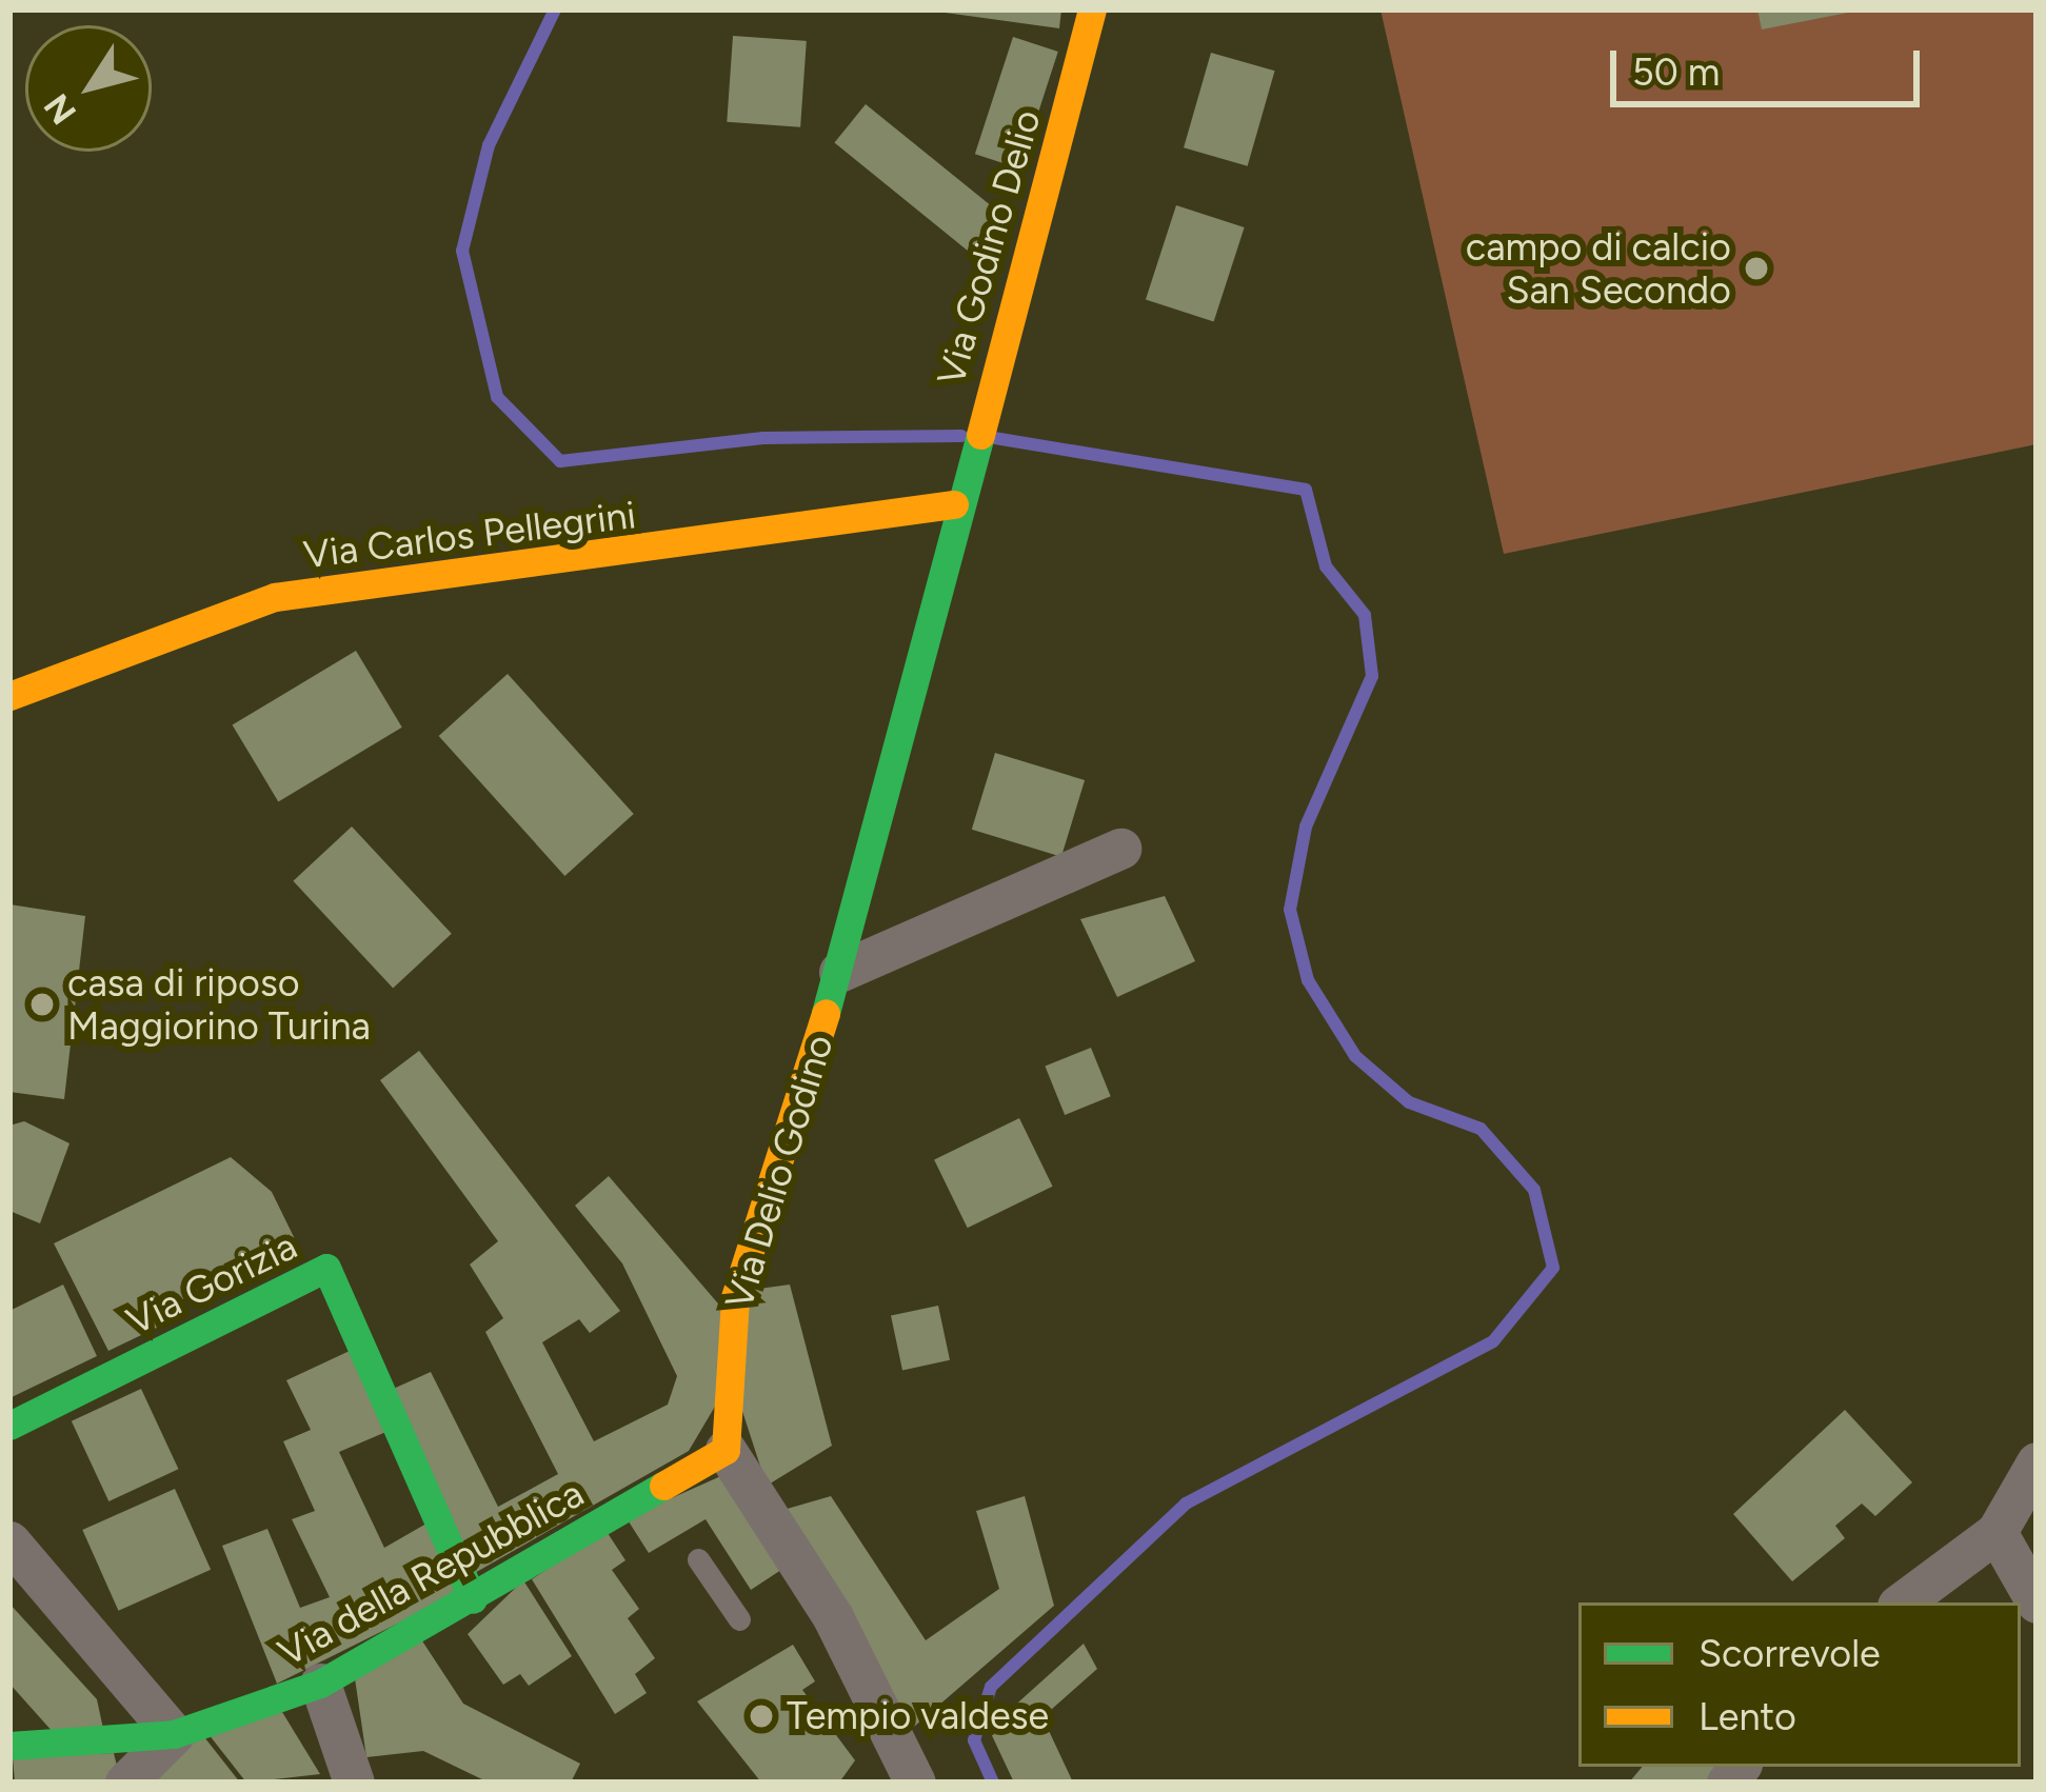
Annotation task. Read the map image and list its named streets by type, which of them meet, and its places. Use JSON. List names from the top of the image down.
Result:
{
  "streets": {
    "street": [
      "Via Godino Delio",
      "Via Carlos Pellegrini",
      "Via Delio Godino",
      "Via Gorizia",
      "Via della Repubblica"
    ]
  },
  "crossings": [
    ["Via Godino Delio", "Via Carlos Pellegrini"],
    ["Via Godino Delio", "Via Delio Godino"],
    ["Via Carlos Pellegrini", "Via Delio Godino"],
    ["Via Delio Godino", "Via della Repubblica"],
    ["Via Gorizia", "Via della Repubblica"]
  ],
  "places": ["campo di calcio San Secondo", "casa di riposo Maggiorino Turina", "Tempio valdese"],
  "legend": ["Scorrevole", "Lento"],
  "scale_bar": "50 m",
  "north": "bottom left"
}
